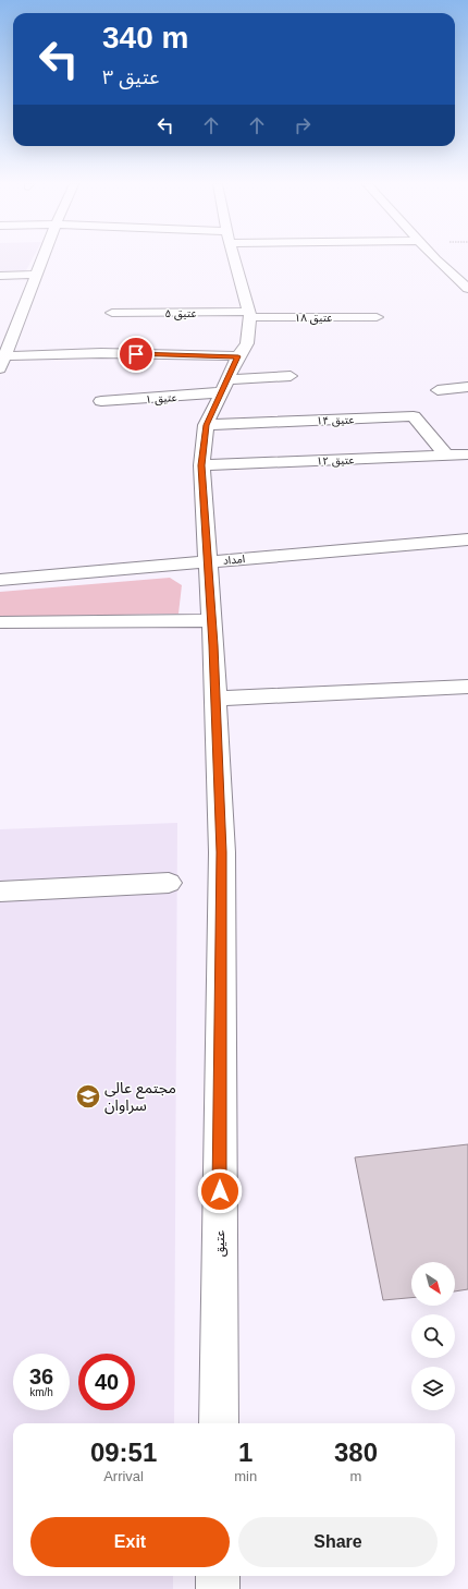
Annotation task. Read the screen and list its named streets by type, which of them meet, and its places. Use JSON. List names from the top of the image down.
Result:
{
  "streets": {
    "street": [
      "عتیق ۵",
      "عتیق ۱۸",
      "عتیق ۱",
      "عتیق ۱۴",
      "عتیق ۱۲",
      "امداد",
      "عتیق"
    ]
  },
  "crossings": [
    ["عتیق ۵", "عتیق ۱۸"],
    ["عتیق ۵", "عتیق"],
    ["عتیق ۱۸", "عتیق"],
    ["عتیق ۱", "عتیق"],
    ["عتیق ۱۴", "عتیق ۱۲"],
    ["عتیق ۱۴", "عتیق"],
    ["عتیق ۱۲", "عتیق"],
    ["امداد", "عتیق"]
  ],
  "places": {
    "school or university": ["مجتمع عالی سراوان"]
  },
  "north": "bottom right",
  "page": {
    "turn": ["340 m", "عتیق ۳"],
    "speed": "36 km/h",
    "limit": "40",
    "eta": [
      "09:51",
      "Arrival",
      "1",
      "min",
      "380",
      "m"
    ],
    "buttons": ["Exit", "Share"]
  }
}
